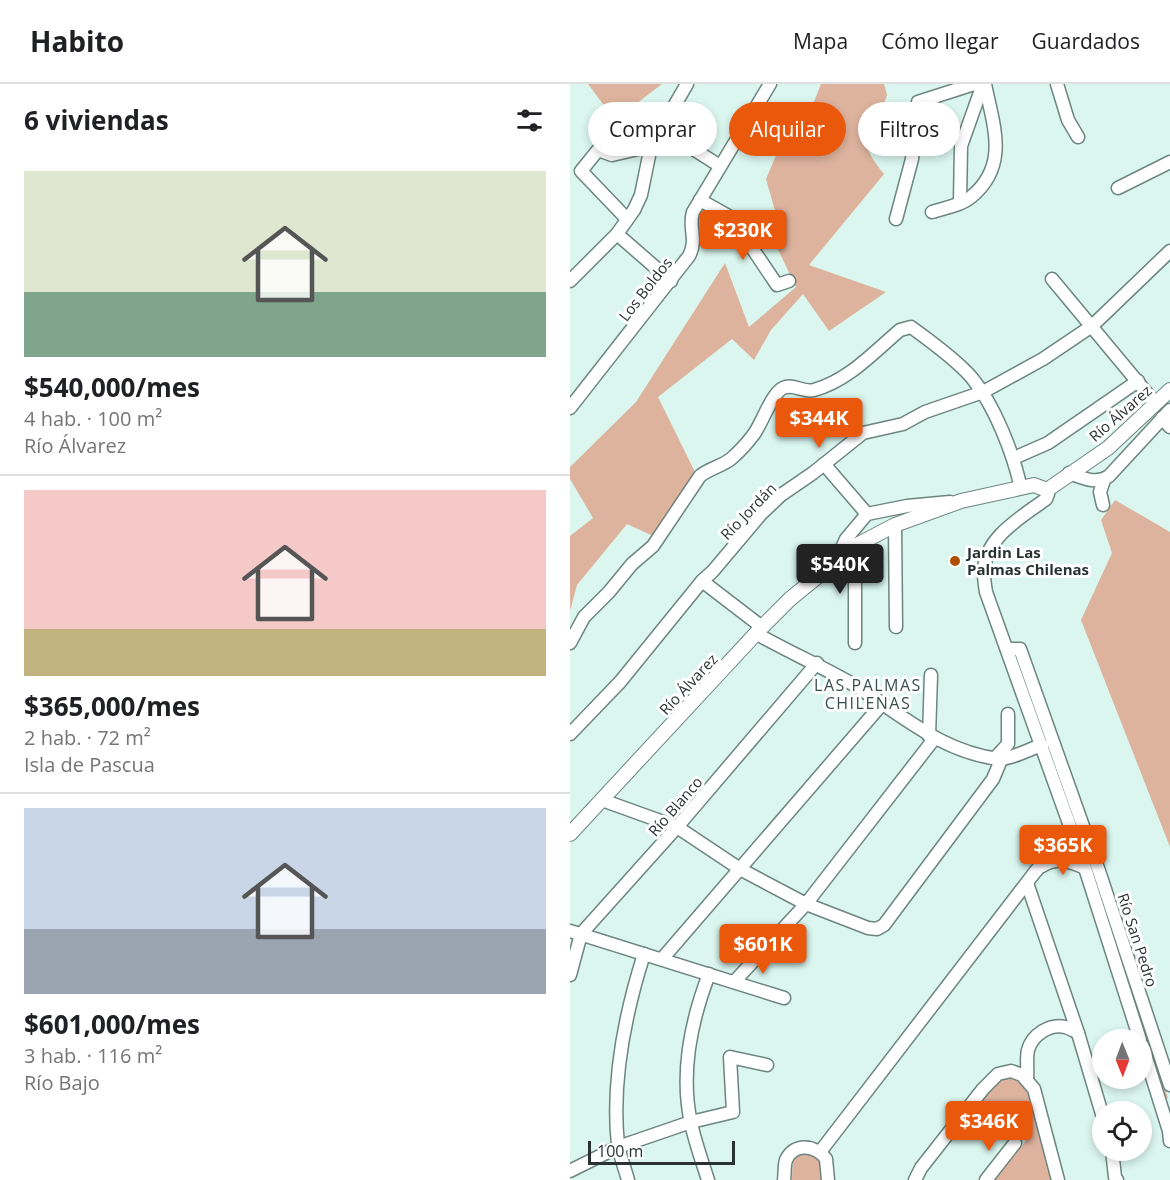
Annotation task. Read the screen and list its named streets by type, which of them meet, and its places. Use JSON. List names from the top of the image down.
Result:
{
  "streets": {
    "street": [
      "Los Boldos",
      "Río Álvarez",
      "Río Jordán",
      "Río Blanco",
      "Río San Pedro"
    ]
  },
  "crossings": [
    ["Río Álvarez", "Río San Pedro"]
  ],
  "districts": ["LAS PALMAS CHILENAS"],
  "places": ["Jardin Las Palmas Chilenas"],
  "scale_bar": "100 m",
  "north": "bottom",
  "page": {
    "header": "Habito",
    "nav": ["Mapa", "Cómo llegar", "Guardados"],
    "heading": "6 viviendas",
    "chip": ["Comprar", "Alquilar", "Filtros"],
    "list": [
      {
        "name": "$540,000/mes",
        "note": "4 hab. · 100 m² · Río Álvarez"
      },
      {
        "name": "$365,000/mes",
        "note": "2 hab. · 72 m² · Isla de Pascua"
      },
      {
        "name": "$601,000/mes",
        "note": "3 hab. · 116 m² · Río Bajo"
      }
    ],
    "price": [
      "$230K",
      "$344K",
      "$540K",
      "$365K",
      "$601K",
      "$346K"
    ],
    "scale": "100 m"
  }
}
